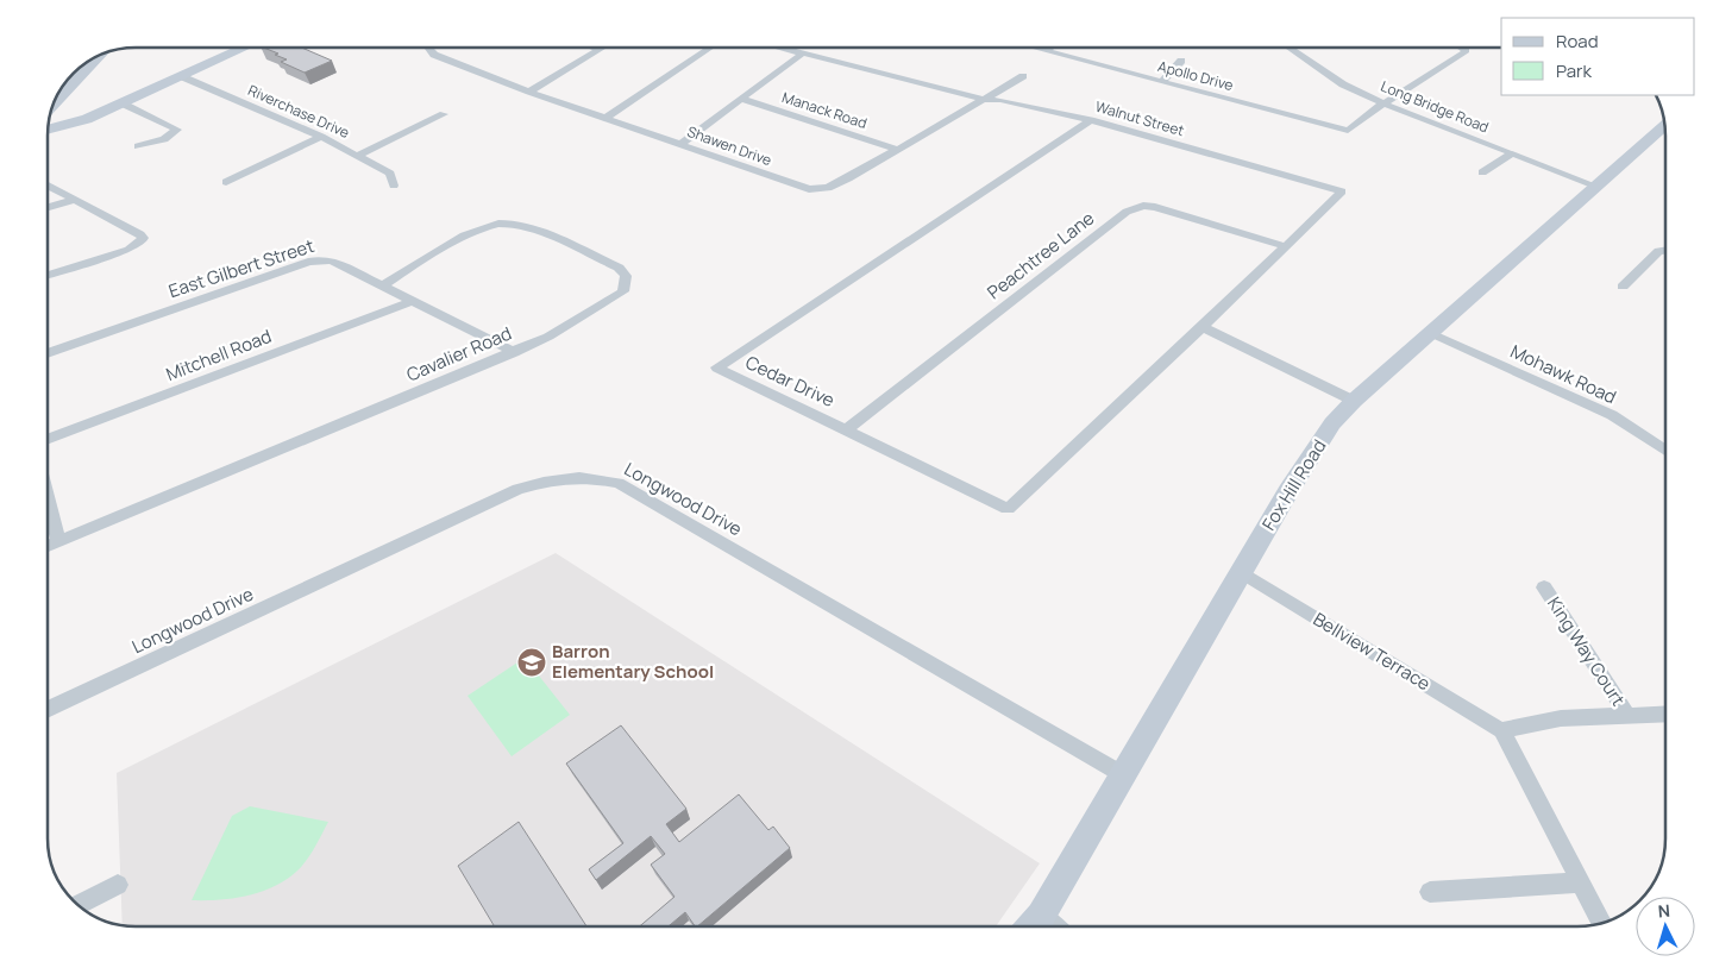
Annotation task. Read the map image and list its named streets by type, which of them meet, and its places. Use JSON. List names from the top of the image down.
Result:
{
  "streets": {
    "main road": ["Fox Hill Road"],
    "street": [
      "Apollo Drive",
      "Long Bridge Road",
      "Manack Road",
      "Riverchase Drive",
      "Walnut Street",
      "Shawen Drive",
      "Peachtree Lane",
      "East Gilbert Street",
      "Cavalier Road",
      "Mitchell Road",
      "Mohawk Road",
      "Cedar Drive",
      "Longwood Drive",
      "Bellview Terrace",
      "King Way Court"
    ]
  },
  "crossings": [
    ["Apollo Drive", "Long Bridge Road"],
    ["Long Bridge Road", "Fox Hill Road"],
    ["Manack Road", "Shawen Drive"],
    ["Walnut Street", "Shawen Drive"],
    ["Walnut Street", "Peachtree Lane"],
    ["Walnut Street", "Cedar Drive"],
    ["Peachtree Lane", "Cedar Drive"],
    ["East Gilbert Street", "Cavalier Road"],
    ["East Gilbert Street", "Mitchell Road"],
    ["Mohawk Road", "Fox Hill Road"],
    ["Fox Hill Road", "Longwood Drive"],
    ["Fox Hill Road", "Bellview Terrace"]
  ],
  "places": {
    "school or university": ["Barron Elementary School"]
  },
  "legend": ["Road", "Park"],
  "north": "top"
}
